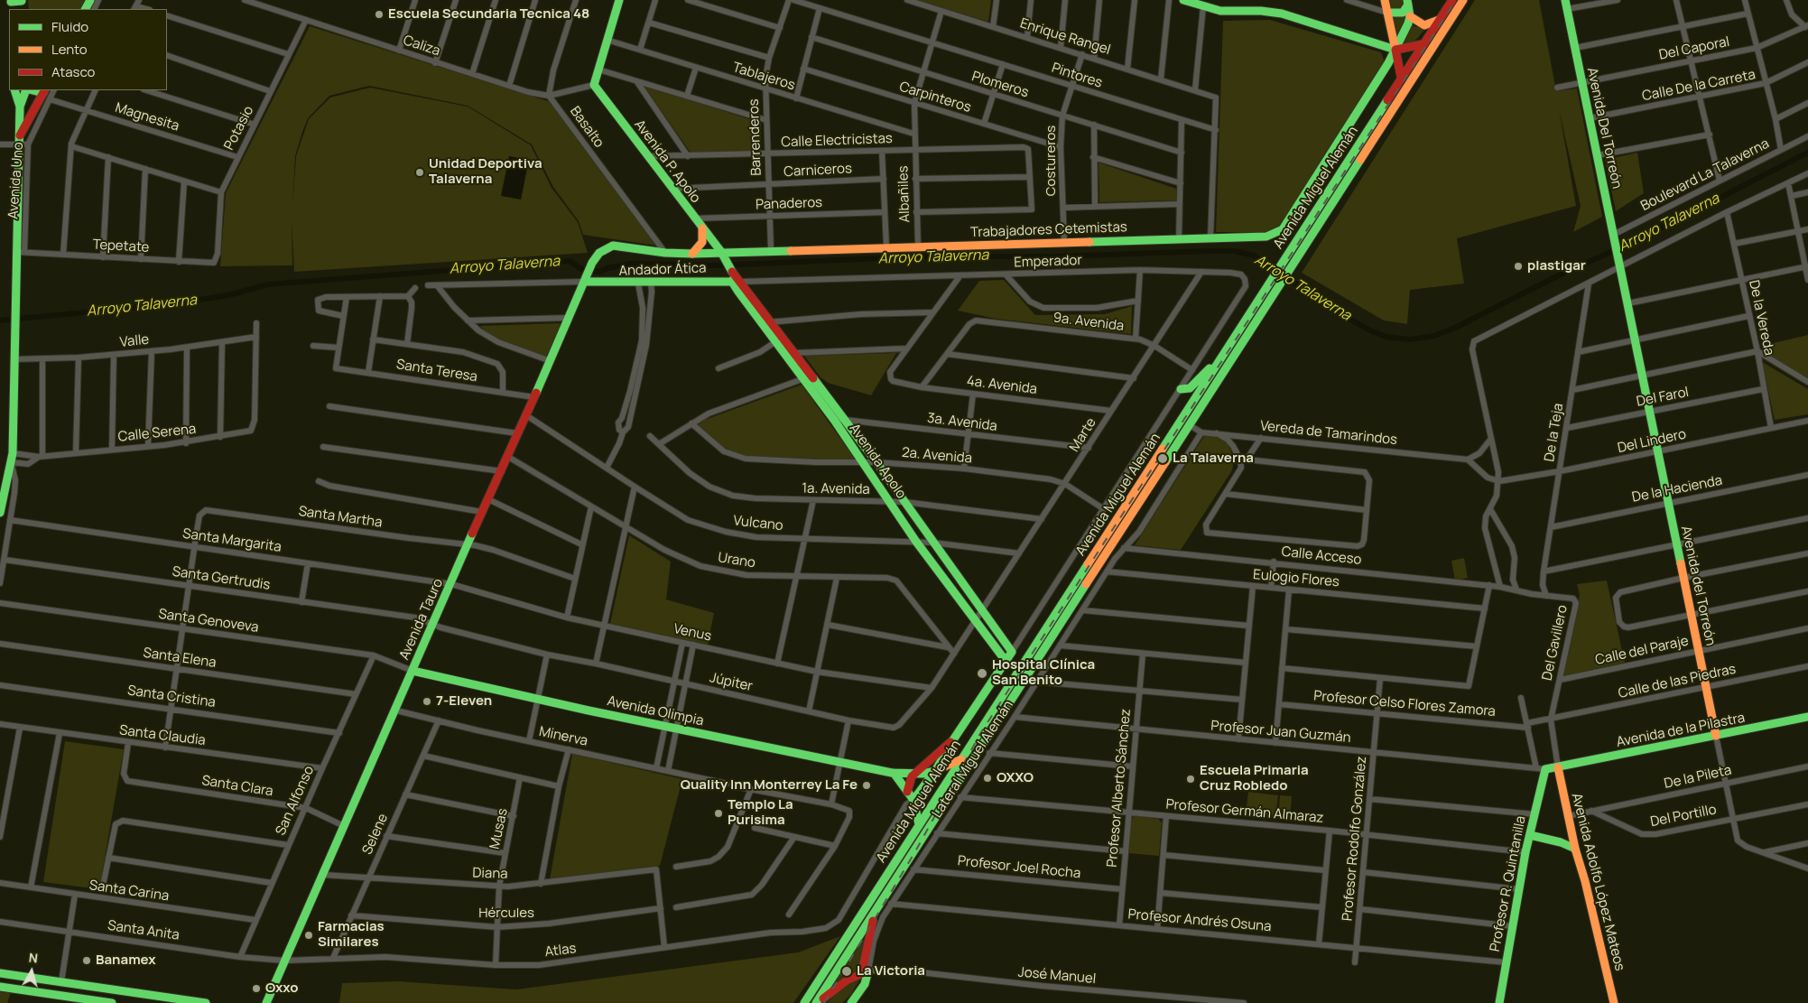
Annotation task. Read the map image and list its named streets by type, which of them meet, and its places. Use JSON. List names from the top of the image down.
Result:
{
  "streets": {
    "main road": [
      "Avenida Del Torreón",
      "Avenida P. Apolo",
      "Avenida Uno",
      "Avenida Miguel Alemán",
      "Trabajadores Cetemistas",
      "Andador Ática",
      "Avenida Apolo",
      "Avenida del Torreón",
      "Avenida Tauro",
      "Avenida Olimpia",
      "Avenida de la Pilastra",
      "Avenida Adolfo López Mateos",
      "Profesor R. Quintanilla"
    ],
    "street": [
      "Enrique Rangel",
      "Caliza",
      "Del Caporal",
      "Pintores",
      "Tablajeros",
      "Plomeros",
      "Calle De la Carreta",
      "Carpinteros",
      "Magnesita",
      "Basalto",
      "Potasio",
      "Barrenderos",
      "Calle Electricistas",
      "Costureros",
      "Carniceros",
      "Boulevard La Talaverna",
      "Albañiles",
      "Panaderos",
      "Tepetate",
      "Emperador",
      "De la Vereda",
      "9a. Avenida",
      "Valle",
      "Santa Teresa",
      "4a. Avenida",
      "Del Farol",
      "3a. Avenida",
      "De la Teja",
      "Calle Serena",
      "Vereda de Tamarindos",
      "Marte",
      "Del Lindero",
      "2a. Avenida",
      "1a. Avenida",
      "De la Hacienda",
      "Santa Martha",
      "Vulcano",
      "Santa Margarita",
      "Calle Acceso",
      "Urano",
      "Santa Gertrudis",
      "Eulogio Flores",
      "Santa Genoveva",
      "Venus",
      "Del Gavillero",
      "Calle del Paraje",
      "Santa Elena",
      "Calle de las Piedras",
      "Júpiter",
      "Santa Cristina",
      "Profesor Celso Flores Zamora",
      "Profesor Juan Guzmán",
      "Santa Claudia",
      "Minerva",
      "Lateral Miguel Alemán",
      "De la Pileta",
      "Santa Clara",
      "Profesor Alberto Sánchez",
      "San Alfonso",
      "Profesor Germán Almaraz",
      "Del Portillo",
      "Musas",
      "Selene",
      "Profesor Rodolfo González",
      "Profesor Joel Rocha",
      "Diana",
      "Santa Carina",
      "Hércules",
      "Profesor Andrés Osuna",
      "Santa Anita",
      "Atlas",
      "José Manuel"
    ]
  },
  "crossings": [
    ["Enrique Rangel", "Pintores"],
    ["Enrique Rangel", "Costureros"],
    ["Enrique Rangel", "Albañiles"],
    ["Caliza", "Basalto"],
    ["Caliza", "Potasio"],
    ["Caliza", "Avenida P. Apolo"],
    ["Del Caporal", "Avenida Del Torreón"],
    ["Pintores", "Costureros"],
    ["Pintores", "Albañiles"],
    ["Tablajeros", "Barrenderos"],
    ["Tablajeros", "Albañiles"],
    ["Plomeros", "Costureros"],
    ["Plomeros", "Albañiles"],
    ["Calle De la Carreta", "Avenida Del Torreón"],
    ["Carpinteros", "Costureros"],
    ["Carpinteros", "Albañiles"],
    ["Magnesita", "Potasio"],
    ["Magnesita", "Avenida Uno"],
    ["Basalto", "Trabajadores Cetemistas"],
    ["Potasio", "Tepetate"],
    ["Avenida Del Torreón", "Boulevard La Talaverna"],
    ["Avenida Del Torreón", "Avenida del Torreón"],
    ["Barrenderos", "Calle Electricistas"],
    ["Barrenderos", "Carniceros"],
    ["Barrenderos", "Panaderos"],
    ["Barrenderos", "Trabajadores Cetemistas"],
    ["Calle Electricistas", "Avenida P. Apolo"],
    ["Calle Electricistas", "Albañiles"],
    ["Costureros", "Trabajadores Cetemistas"],
    ["Avenida P. Apolo", "Carniceros"],
    ["Avenida P. Apolo", "Panaderos"],
    ["Avenida P. Apolo", "Trabajadores Cetemistas"],
    ["Avenida P. Apolo", "Avenida Apolo"],
    ["Avenida Uno", "Tepetate"],
    ["Avenida Uno", "Valle"],
    ["Avenida Uno", "Calle Serena"],
    ["Avenida Uno", "Santa Margarita"],
    ["Avenida Uno", "Santa Gertrudis"],
    ["Avenida Miguel Alemán", "Emperador"],
    ["Avenida Miguel Alemán", "9a. Avenida"],
    ["Avenida Miguel Alemán", "Vereda de Tamarindos"],
    ["Avenida Miguel Alemán", "2a. Avenida"],
    ["Avenida Miguel Alemán", "Avenida Apolo"],
    ["Avenida Miguel Alemán", "Avenida Olimpia"],
    ["Avenida Miguel Alemán", "Atlas"],
    ["Albañiles", "Trabajadores Cetemistas"],
    ["Trabajadores Cetemistas", "Avenida Apolo"],
    ["Trabajadores Cetemistas", "Avenida Tauro"],
    ["Emperador", "Andador Ática"],
    ["Emperador", "Marte"],
    ["Emperador", "Avenida Apolo"],
    ["Andador Ática", "Avenida Apolo"],
    ["Andador Ática", "Avenida Tauro"],
    ["De la Vereda", "Del Farol"],
    ["De la Vereda", "Del Lindero"],
    ["9a. Avenida", "Marte"],
    ["Valle", "Calle Serena"],
    ["Santa Teresa", "Avenida Tauro"],
    ["4a. Avenida", "Marte"],
    ["Del Farol", "De la Teja"],
    ["Del Farol", "Avenida del Torreón"],
    ["3a. Avenida", "Marte"],
    ["3a. Avenida", "Avenida Apolo"],
    ["De la Teja", "Del Lindero"],
    ["De la Teja", "De la Hacienda"],
    ["Vereda de Tamarindos", "Lateral Miguel Alemán"],
    ["Marte", "2a. Avenida"],
    ["Marte", "Avenida Apolo"],
    ["Marte", "1a. Avenida"],
    ["Marte", "Vulcano"],
    ["Marte", "Júpiter"],
    ["Del Lindero", "Avenida del Torreón"],
    ["2a. Avenida", "Avenida Apolo"],
    ["Avenida Apolo", "1a. Avenida"],
    ["Avenida Apolo", "Vulcano"],
    ["Avenida Apolo", "Júpiter"],
    ["De la Hacienda", "Avenida del Torreón"],
    ["Santa Martha", "Santa Margarita"],
    ["Santa Martha", "Avenida Tauro"],
    ["Vulcano", "Avenida Tauro"],
    ["Santa Margarita", "Avenida Tauro"],
    ["Santa Margarita", "Venus"],
    ["Calle Acceso", "Del Gavillero"],
    ["Calle Acceso", "Lateral Miguel Alemán"],
    ["Urano", "Avenida Tauro"],
    ["Urano", "Júpiter"],
    ["Santa Gertrudis", "Avenida Tauro"],
    ["Santa Gertrudis", "Júpiter"],
    ["Eulogio Flores", "Lateral Miguel Alemán"],
    ["Avenida del Torreón", "Calle del Paraje"],
    ["Avenida del Torreón", "Calle de las Piedras"],
    ["Avenida del Torreón", "Avenida de la Pilastra"],
    ["Avenida del Torreón", "De la Pileta"],
    ["Avenida del Torreón", "Del Portillo"],
    ["Avenida Tauro", "Santa Genoveva"],
    ["Avenida Tauro", "Venus"],
    ["Avenida Tauro", "Júpiter"],
    ["Avenida Tauro", "Avenida Olimpia"],
    ["Avenida Tauro", "Minerva"],
    ["Avenida Tauro", "Santa Clara"],
    ["Avenida Tauro", "Diana"],
    ["Avenida Tauro", "Santa Anita"],
    ["Avenida Tauro", "Atlas"],
    ["Santa Genoveva", "Avenida Olimpia"],
    ["Santa Genoveva", "San Alfonso"],
    ["Venus", "Júpiter"],
    ["Del Gavillero", "Calle del Paraje"],
    ["Del Gavillero", "Calle de las Piedras"],
    ["Del Gavillero", "Avenida de la Pilastra"],
    ["Del Gavillero", "Avenida Adolfo López Mateos"],
    ["Santa Elena", "San Alfonso"],
    ["Calle de las Piedras", "Profesor Celso Flores Zamora"],
    ["Santa Cristina", "San Alfonso"],
    ["Profesor Celso Flores Zamora", "Profesor Rodolfo González"],
    ["Avenida de la Pilastra", "Profesor Juan Guzmán"],
    ["Avenida de la Pilastra", "Avenida Adolfo López Mateos"],
    ["Avenida de la Pilastra", "Profesor R. Quintanilla"],
    ["Profesor Juan Guzmán", "Lateral Miguel Alemán"],
    ["Profesor Juan Guzmán", "Profesor Alberto Sánchez"],
    ["Profesor Juan Guzmán", "Profesor Rodolfo González"],
    ["Profesor Juan Guzmán", "Profesor R. Quintanilla"],
    ["Santa Claudia", "Santa Clara"],
    ["Santa Claudia", "San Alfonso"],
    ["Minerva", "Selene"],
    ["Lateral Miguel Alemán", "Profesor Germán Almaraz"],
    ["Lateral Miguel Alemán", "Profesor Joel Rocha"],
    ["Lateral Miguel Alemán", "Profesor Andrés Osuna"],
    ["Lateral Miguel Alemán", "José Manuel"],
    ["De la Pileta", "Del Portillo"],
    ["Santa Clara", "San Alfonso"],
    ["Profesor Alberto Sánchez", "Profesor Germán Almaraz"],
    ["Profesor Alberto Sánchez", "Profesor Joel Rocha"],
    ["Profesor Alberto Sánchez", "Profesor Andrés Osuna"],
    ["San Alfonso", "Santa Carina"],
    ["San Alfonso", "Santa Anita"],
    ["Profesor Germán Almaraz", "Profesor Rodolfo González"],
    ["Profesor Germán Almaraz", "Profesor R. Quintanilla"],
    ["Musas", "Diana"],
    ["Musas", "Hércules"],
    ["Musas", "Atlas"],
    ["Selene", "Diana"],
    ["Selene", "Hércules"],
    ["Selene", "Atlas"],
    ["Profesor Rodolfo González", "Profesor Andrés Osuna"],
    ["Diana", "Hércules"],
    ["Profesor R. Quintanilla", "Profesor Andrés Osuna"],
    ["Santa Anita", "Atlas"]
  ],
  "water": ["Arroyo Talaverna"],
  "places": [
    "Escuela Secundaria Tecnica 48",
    "Unidad Deportiva Talaverna",
    "plastigar",
    "La Talaverna",
    "Hospital Clínica San Benito",
    "7-Eleven",
    "OXXO",
    "Escuela Primaria Cruz Robledo",
    "Quality Inn Monterrey La Fe",
    "Templo La Purisima",
    "Farmacias Similares",
    "Banamex",
    "La Victoria",
    "Oxxo"
  ],
  "legend": ["Fluido", "Lento", "Atasco"],
  "north": "top"
}
